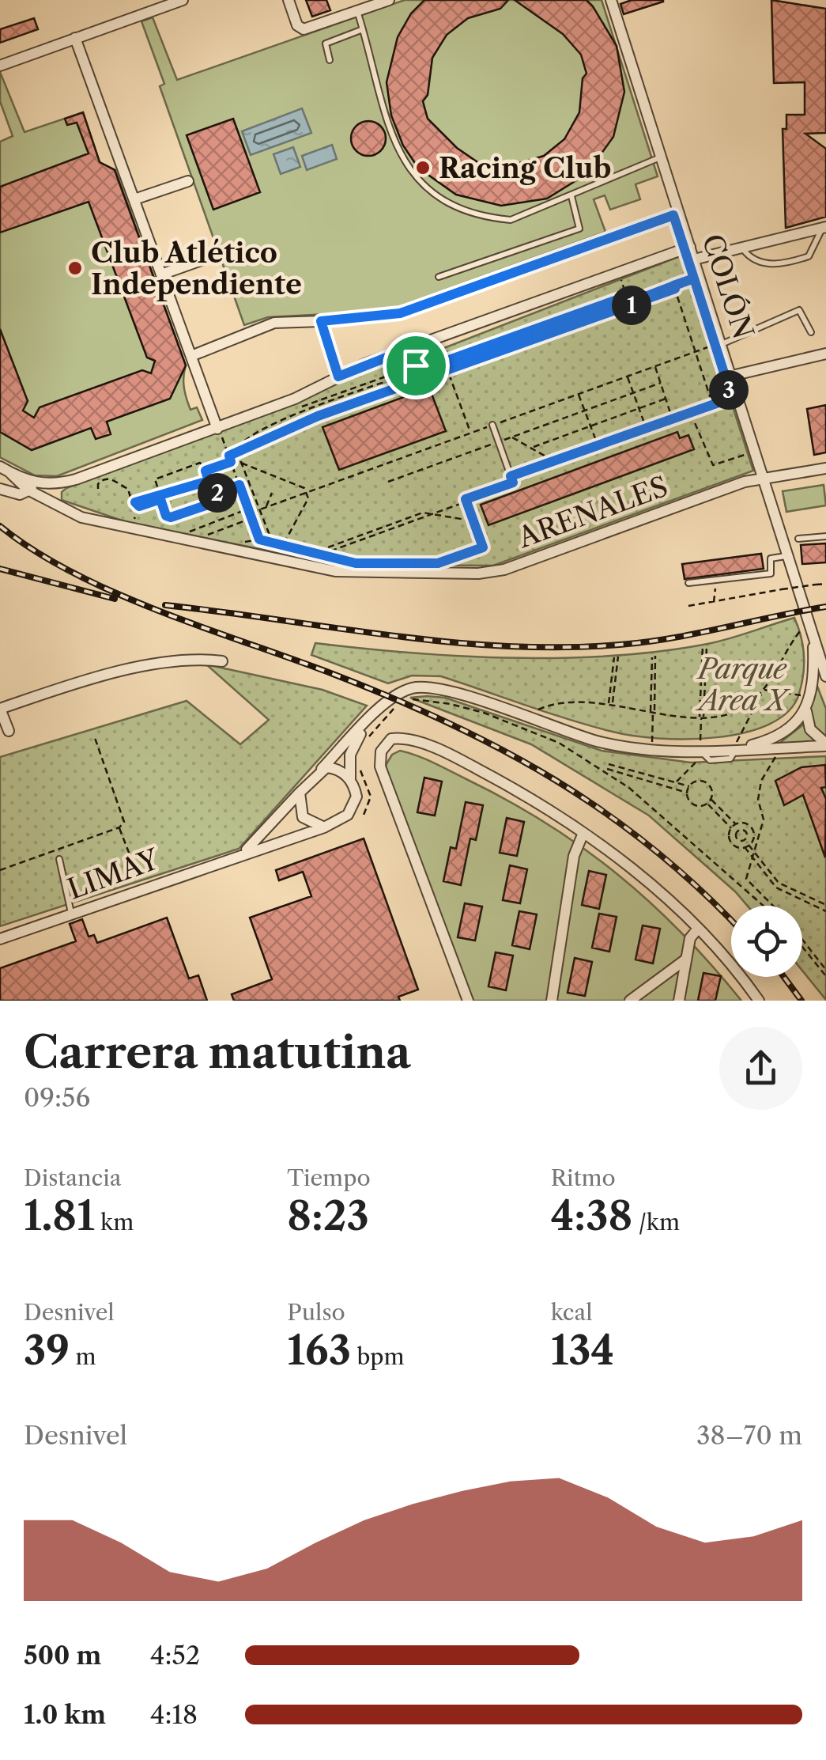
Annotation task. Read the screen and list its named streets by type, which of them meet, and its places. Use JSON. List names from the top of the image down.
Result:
{
  "streets": {
    "street": ["COLÓN", "ARENALES", "LIMAY"]
  },
  "crossings": [
    ["COLÓN", "ARENALES"]
  ],
  "parks": ["Parque Area X"],
  "places": ["Racing Club", "Club Atlético Independiente"],
  "page": {
    "pins": ["1", "3", "2"],
    "heading": ["Carrera matutina", "09:56"],
    "stats": [
      ["Distancia", "1.81 km"],
      ["Tiempo", "8:23"],
      ["Ritmo", "4:38 /km"],
      ["Desnivel", "39 m"],
      ["Pulso", "163 bpm"],
      ["kcal", "134"]
    ],
    "chart": ["Desnivel", "38–70 m"],
    "list": [
      {
        "name": "500 m",
        "note": "4:52"
      },
      {
        "name": "1.0 km",
        "note": "4:18"
      }
    ]
  }
}
